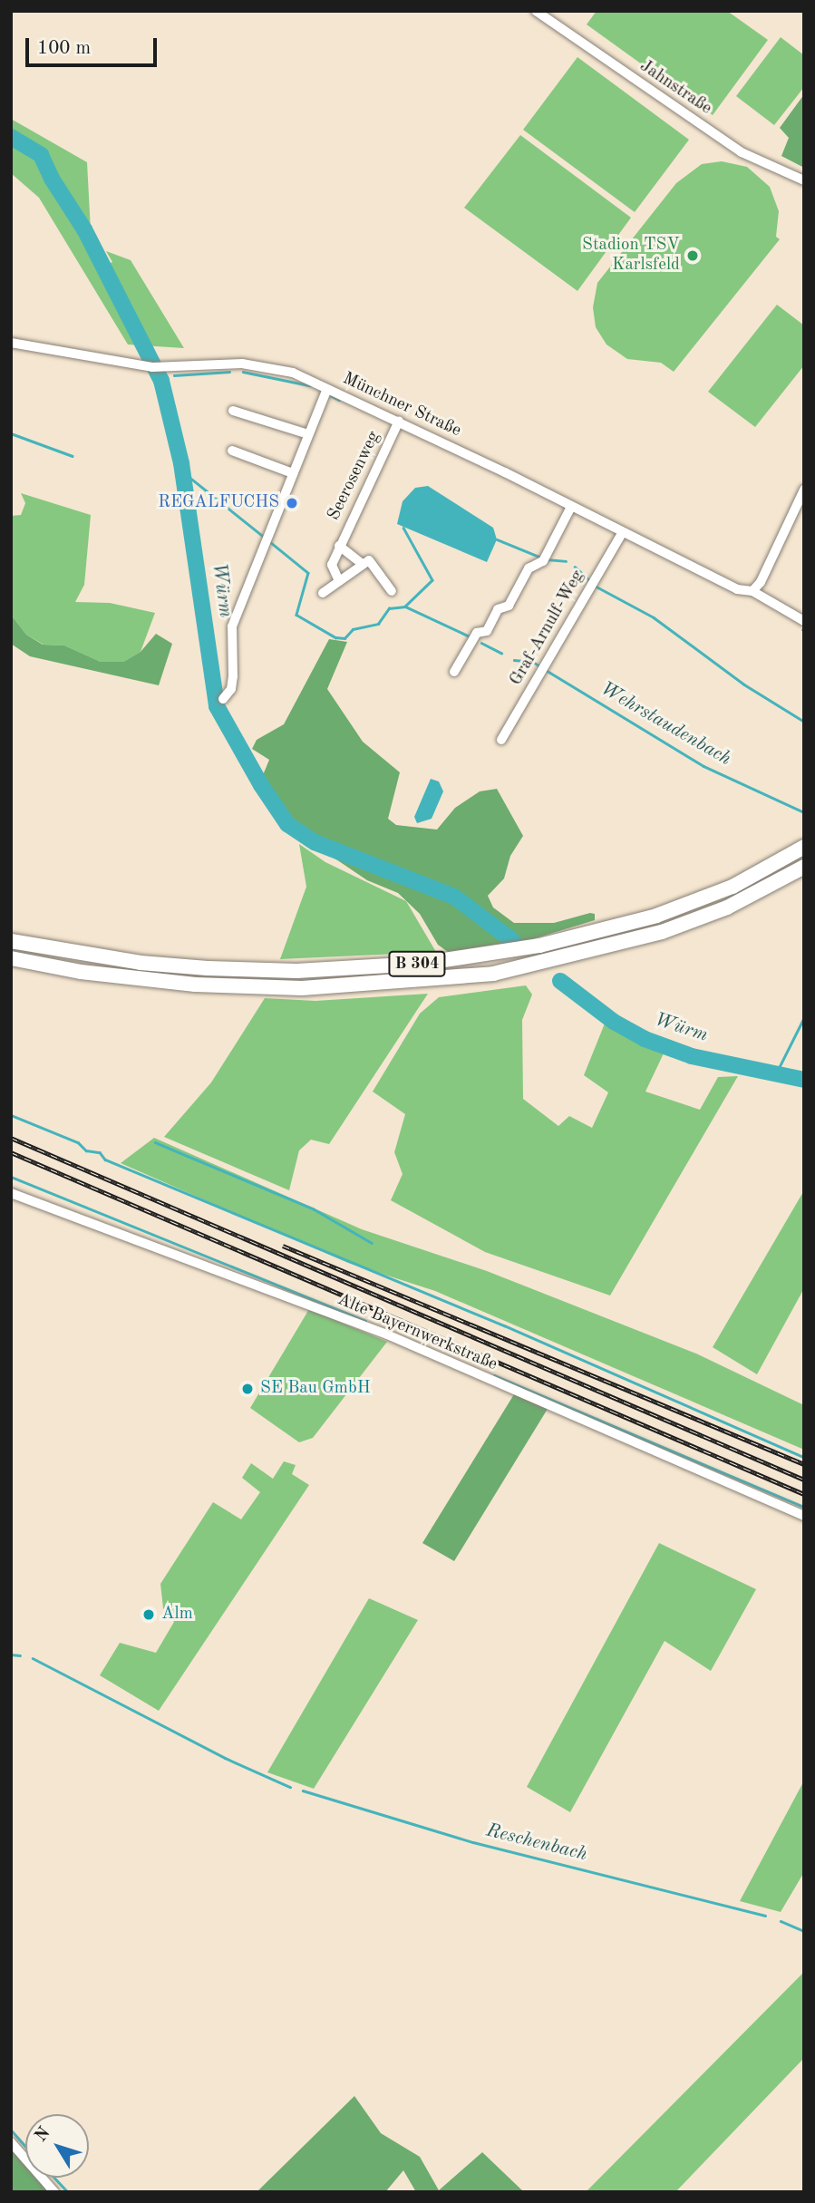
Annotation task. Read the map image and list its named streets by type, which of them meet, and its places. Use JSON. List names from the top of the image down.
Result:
{
  "streets": {
    "highway": ["B 304"],
    "street": [
      "Jahnstraße",
      "Münchner Straße",
      "Seerosenweg",
      "Graf-Arnulf-Weg",
      "Alte Bayernwerkstraße"
    ]
  },
  "crossings": [
    ["Münchner Straße", "Seerosenweg"],
    ["Münchner Straße", "Graf-Arnulf-Weg"]
  ],
  "water": ["Würm", "Wehrstaudenbach", "Reschenbach"],
  "places": [
    "Stadion TSV Karlsfeld",
    "REGALFUCHS",
    "SE Bau GmbH",
    "Alm"
  ],
  "scale_bar": "100 m",
  "north": "top left"
}
